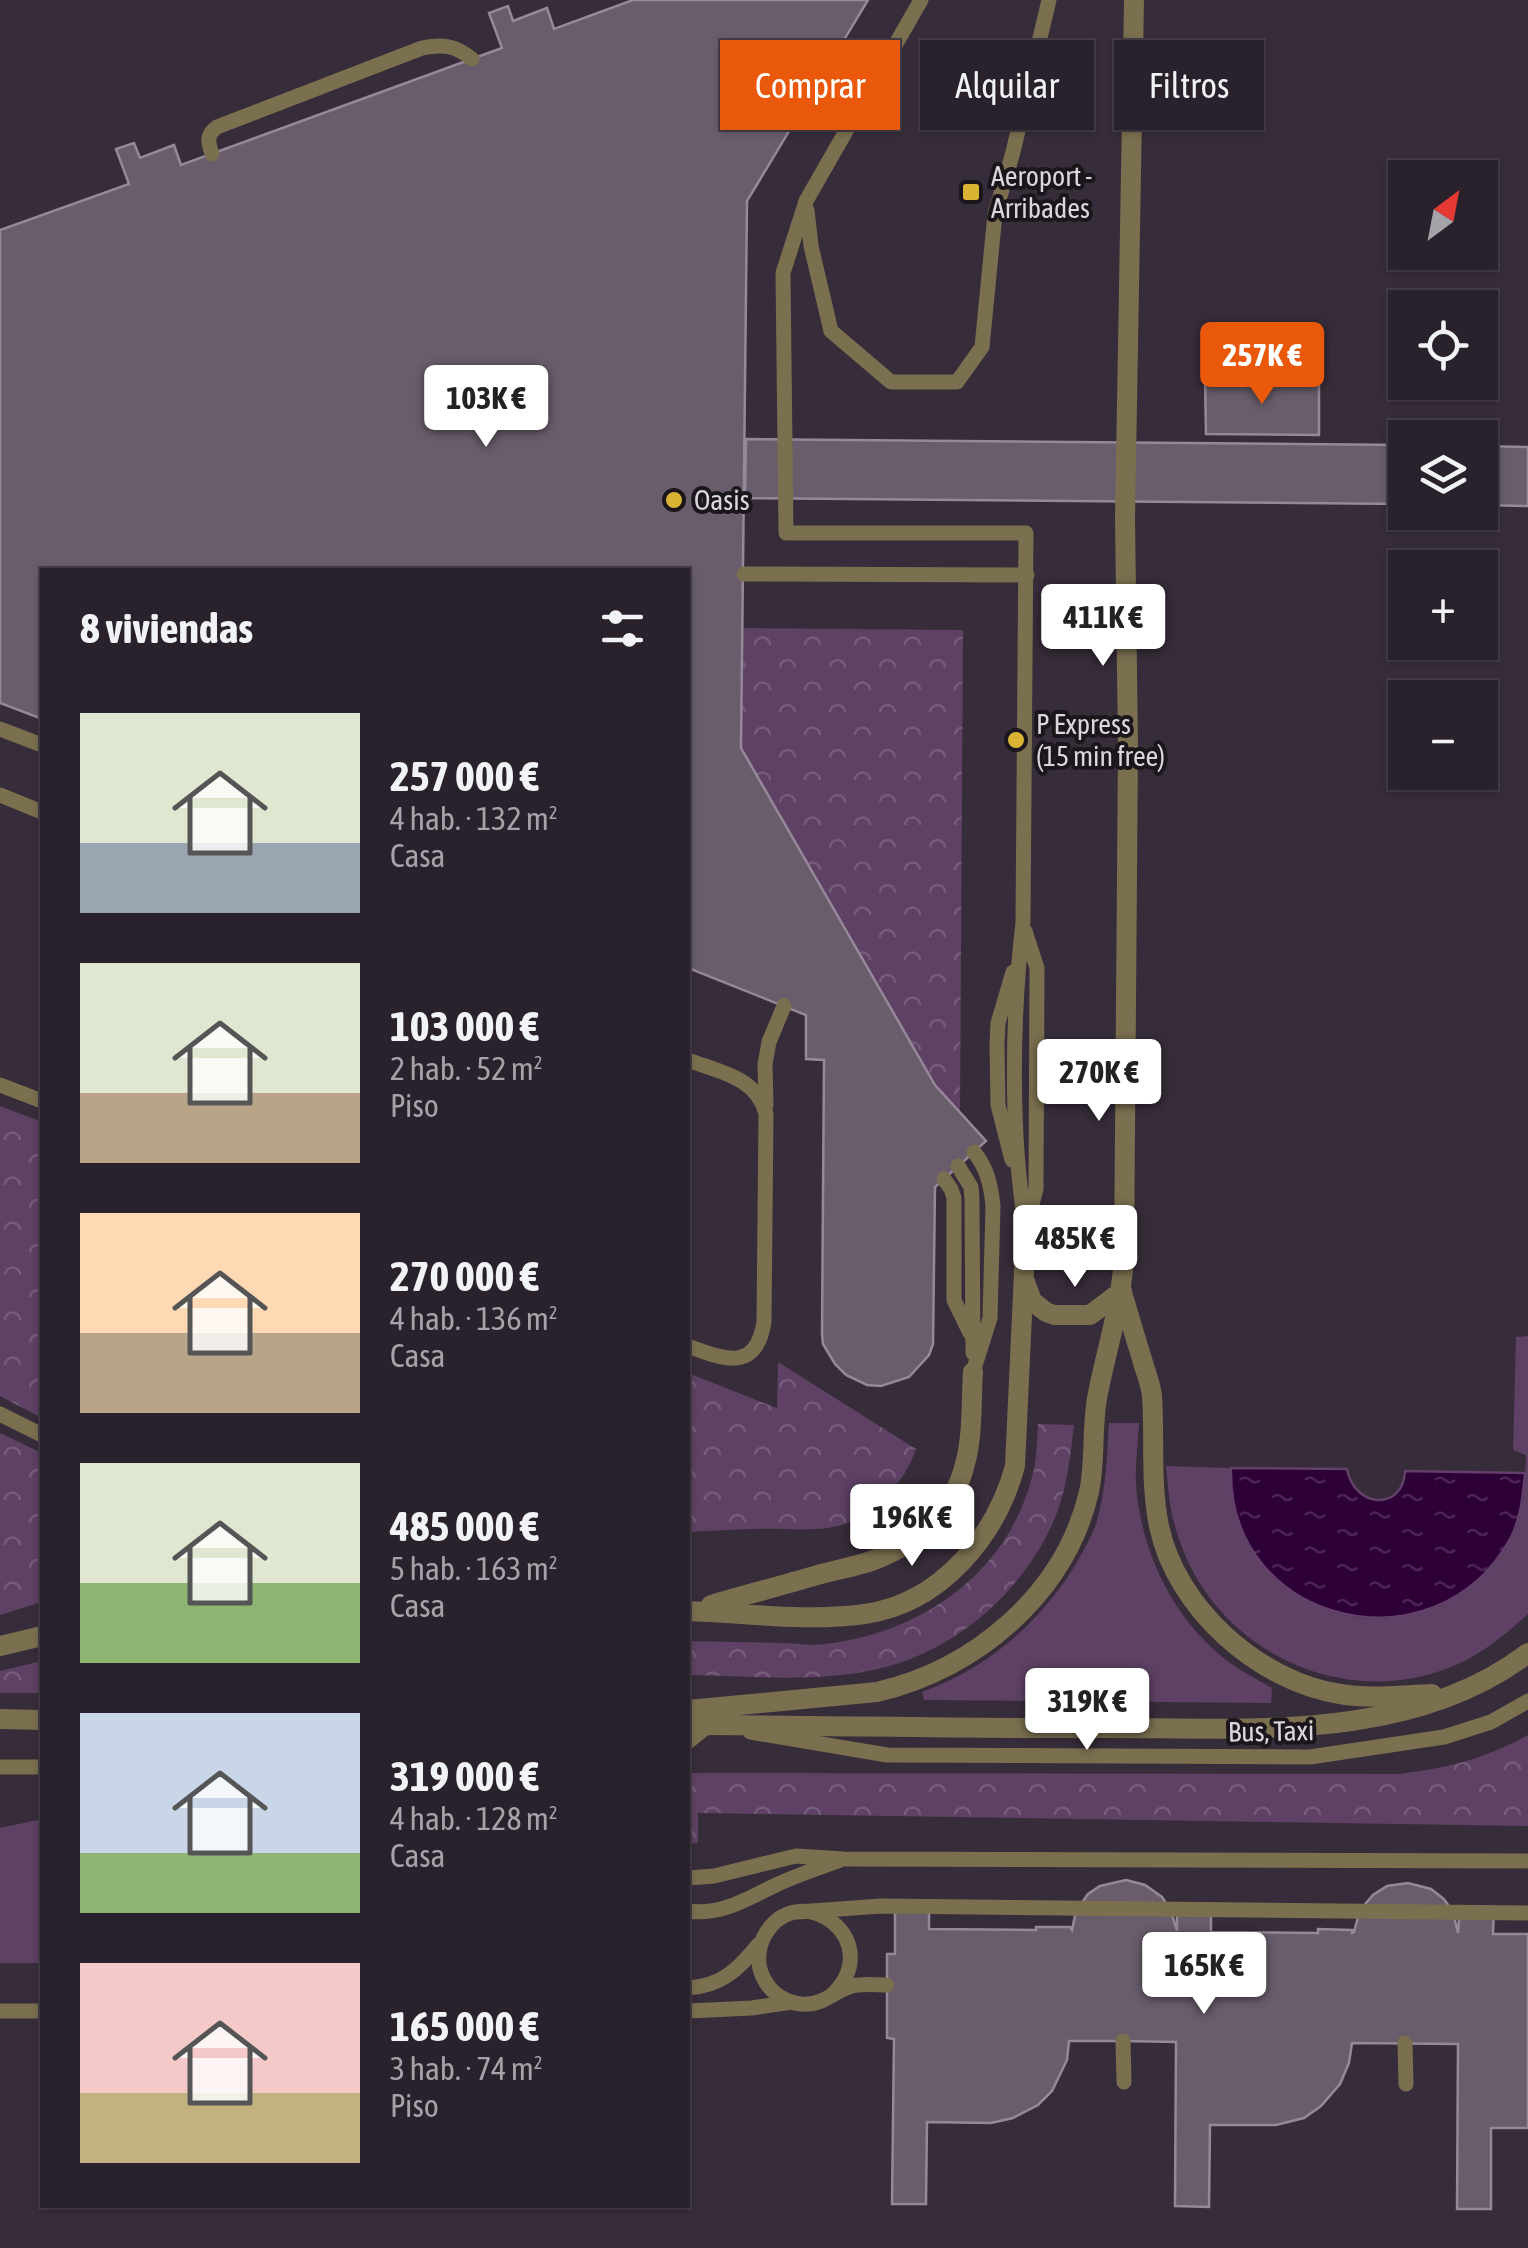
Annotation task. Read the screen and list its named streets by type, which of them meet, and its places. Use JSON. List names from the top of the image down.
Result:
{
  "streets": {
    "lane": ["Bus, Taxi"]
  },
  "places": {
    "transit": ["Aeroport - Arribades"],
    "other": ["Oasis", "P Express (15 min free)"]
  },
  "north": "top right",
  "page": {
    "chip": ["Comprar", "Alquilar", "Filtros"],
    "map_buttons": ["+", "−"],
    "price": [
      "257K €",
      "103K €",
      "411K €",
      "270K €",
      "485K €",
      "196K €",
      "319K €",
      "165K €"
    ],
    "heading": "8 viviendas",
    "list": [
      {
        "name": "257 000 €",
        "note": "4 hab. · 132 m² · Casa"
      },
      {
        "name": "103 000 €",
        "note": "2 hab. · 52 m² · Piso"
      },
      {
        "name": "270 000 €",
        "note": "4 hab. · 136 m² · Casa"
      },
      {
        "name": "485 000 €",
        "note": "5 hab. · 163 m² · Casa"
      },
      {
        "name": "319 000 €",
        "note": "4 hab. · 128 m² · Casa"
      },
      {
        "name": "165 000 €",
        "note": "3 hab. · 74 m² · Piso"
      }
    ]
  }
}
